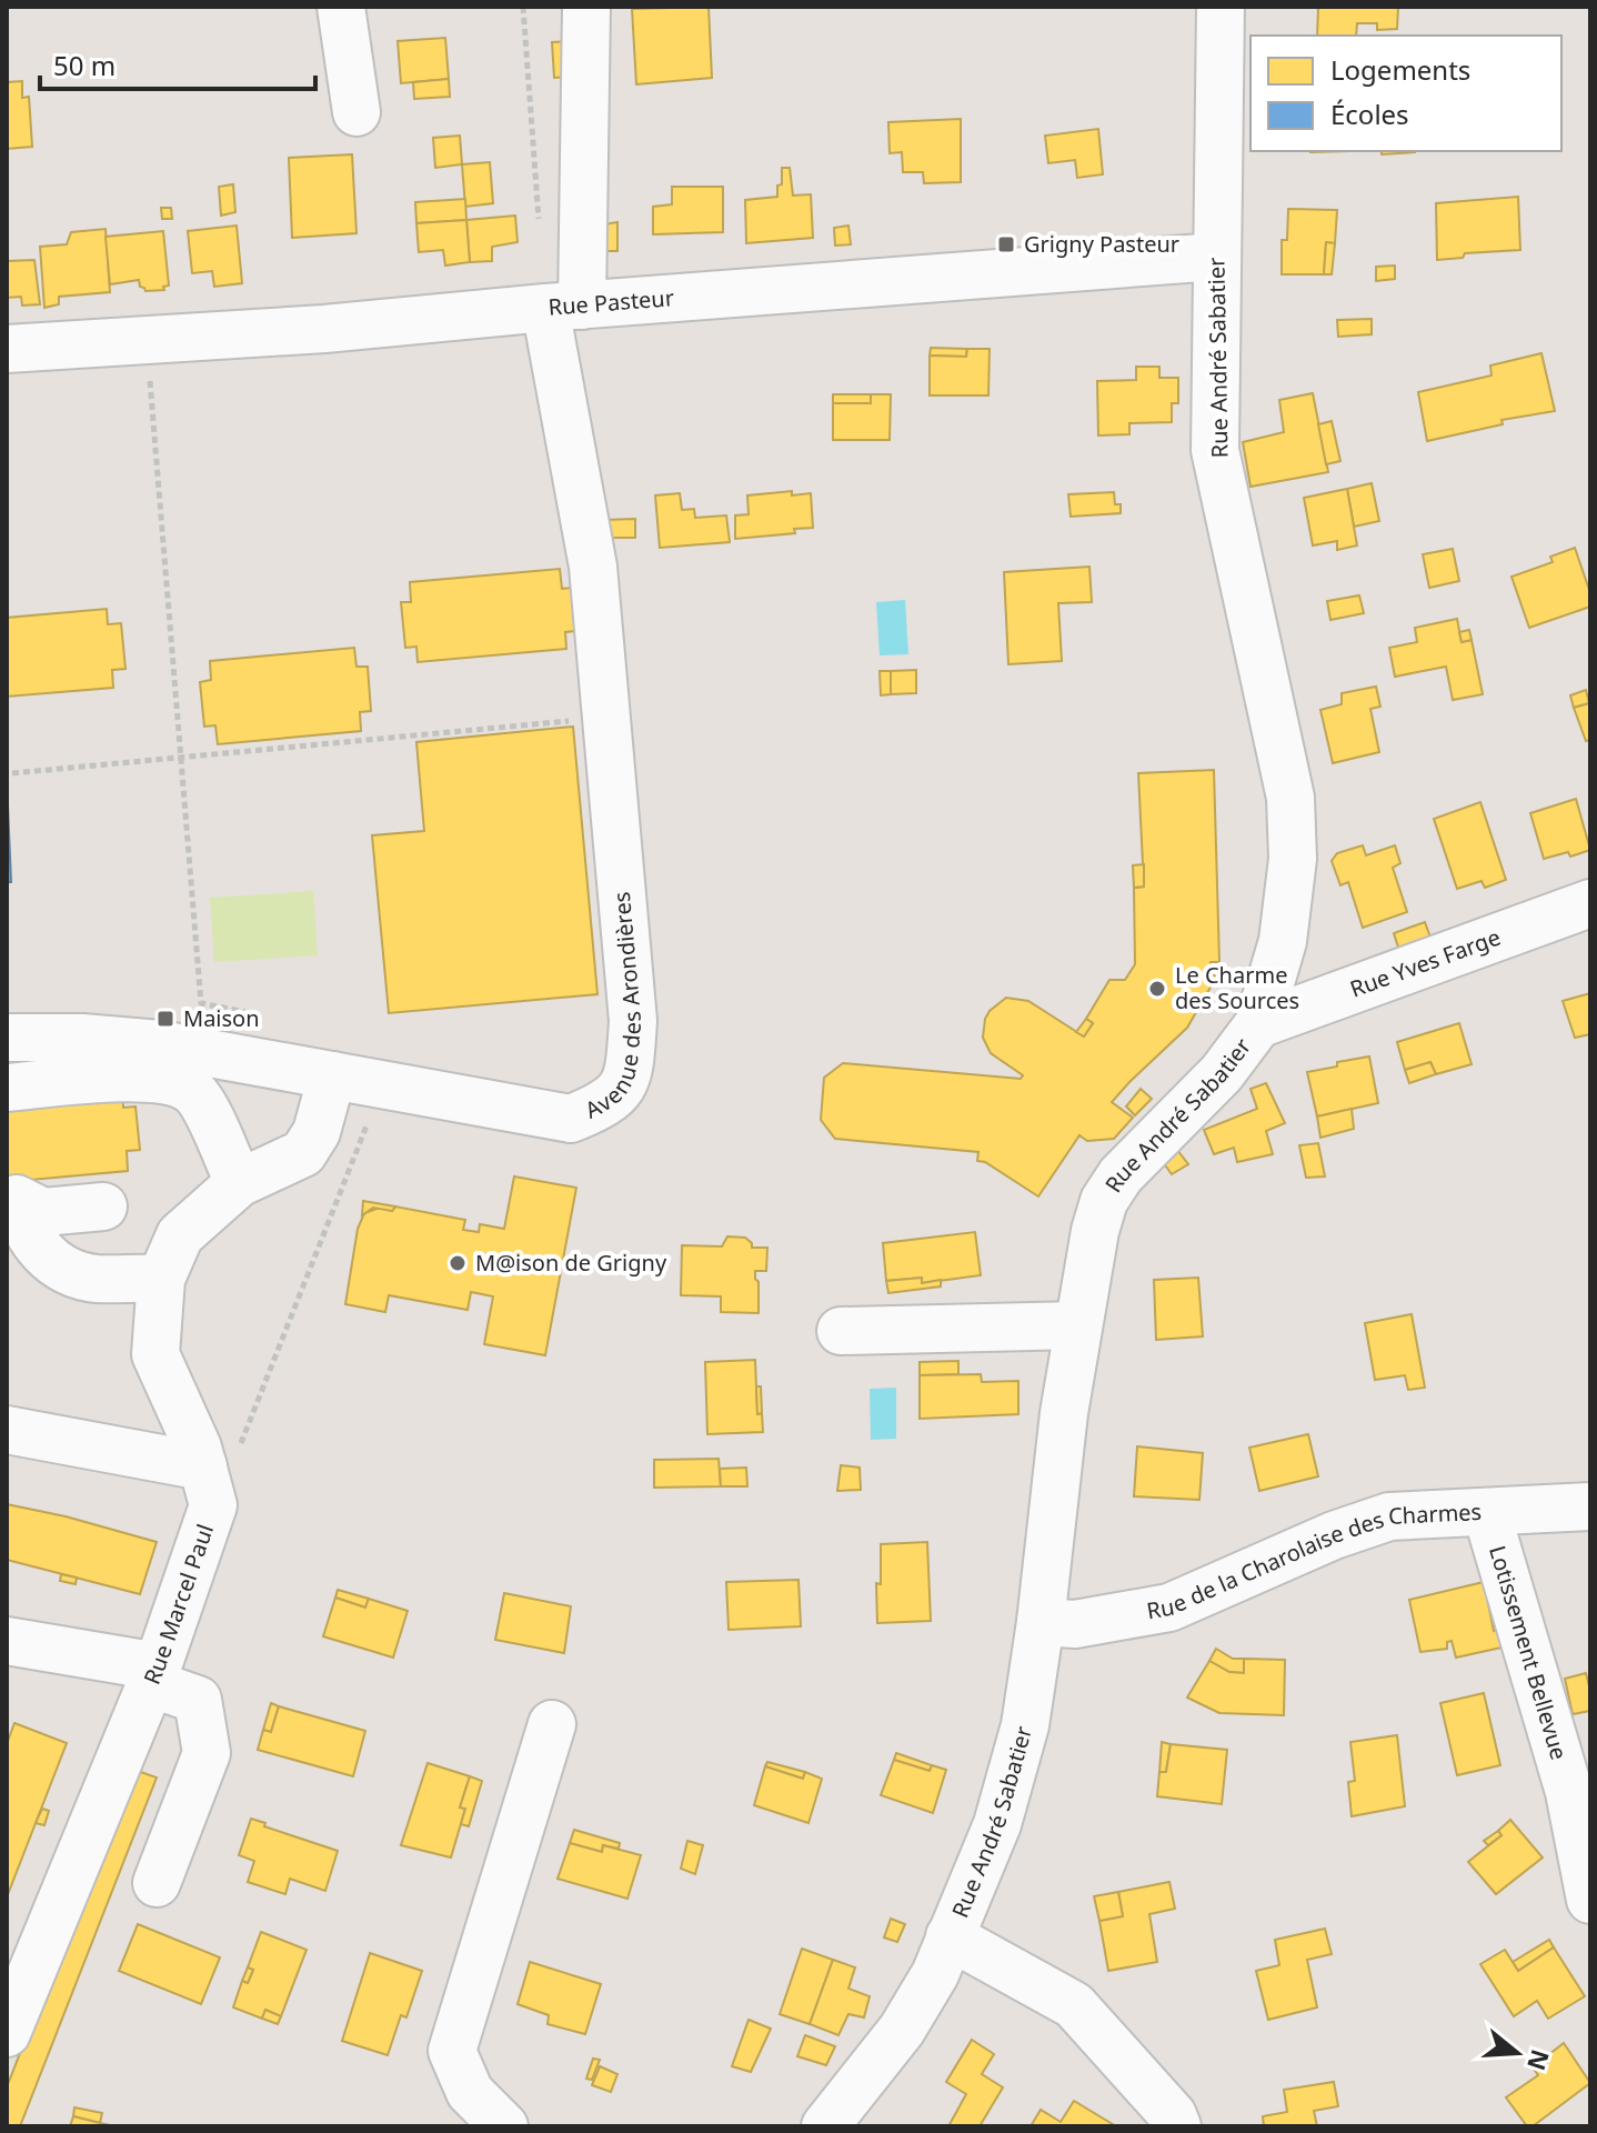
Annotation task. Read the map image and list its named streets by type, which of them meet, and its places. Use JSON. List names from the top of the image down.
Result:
{
  "streets": {
    "street": [
      "Rue Pasteur",
      "Rue André Sabatier",
      "Rue Yves Farge",
      "Avenue des Arondières",
      "Rue de la Charolaise des Charmes",
      "Rue Marcel Paul",
      "Lotissement Bellevue"
    ]
  },
  "crossings": [
    ["Rue Pasteur", "Rue André Sabatier"],
    ["Rue Pasteur", "Avenue des Arondières"],
    ["Rue André Sabatier", "Rue Yves Farge"],
    ["Rue André Sabatier", "Rue de la Charolaise des Charmes"],
    ["Avenue des Arondières", "Rue Marcel Paul"],
    ["Rue de la Charolaise des Charmes", "Lotissement Bellevue"]
  ],
  "places": {
    "transit": ["Grigny Pasteur", "Maison"],
    "other": ["Le Charme des Sources", "M@ison de Grigny"]
  },
  "legend": ["Logements", "Écoles"],
  "scale_bar": "50 m",
  "north": "right"
}
